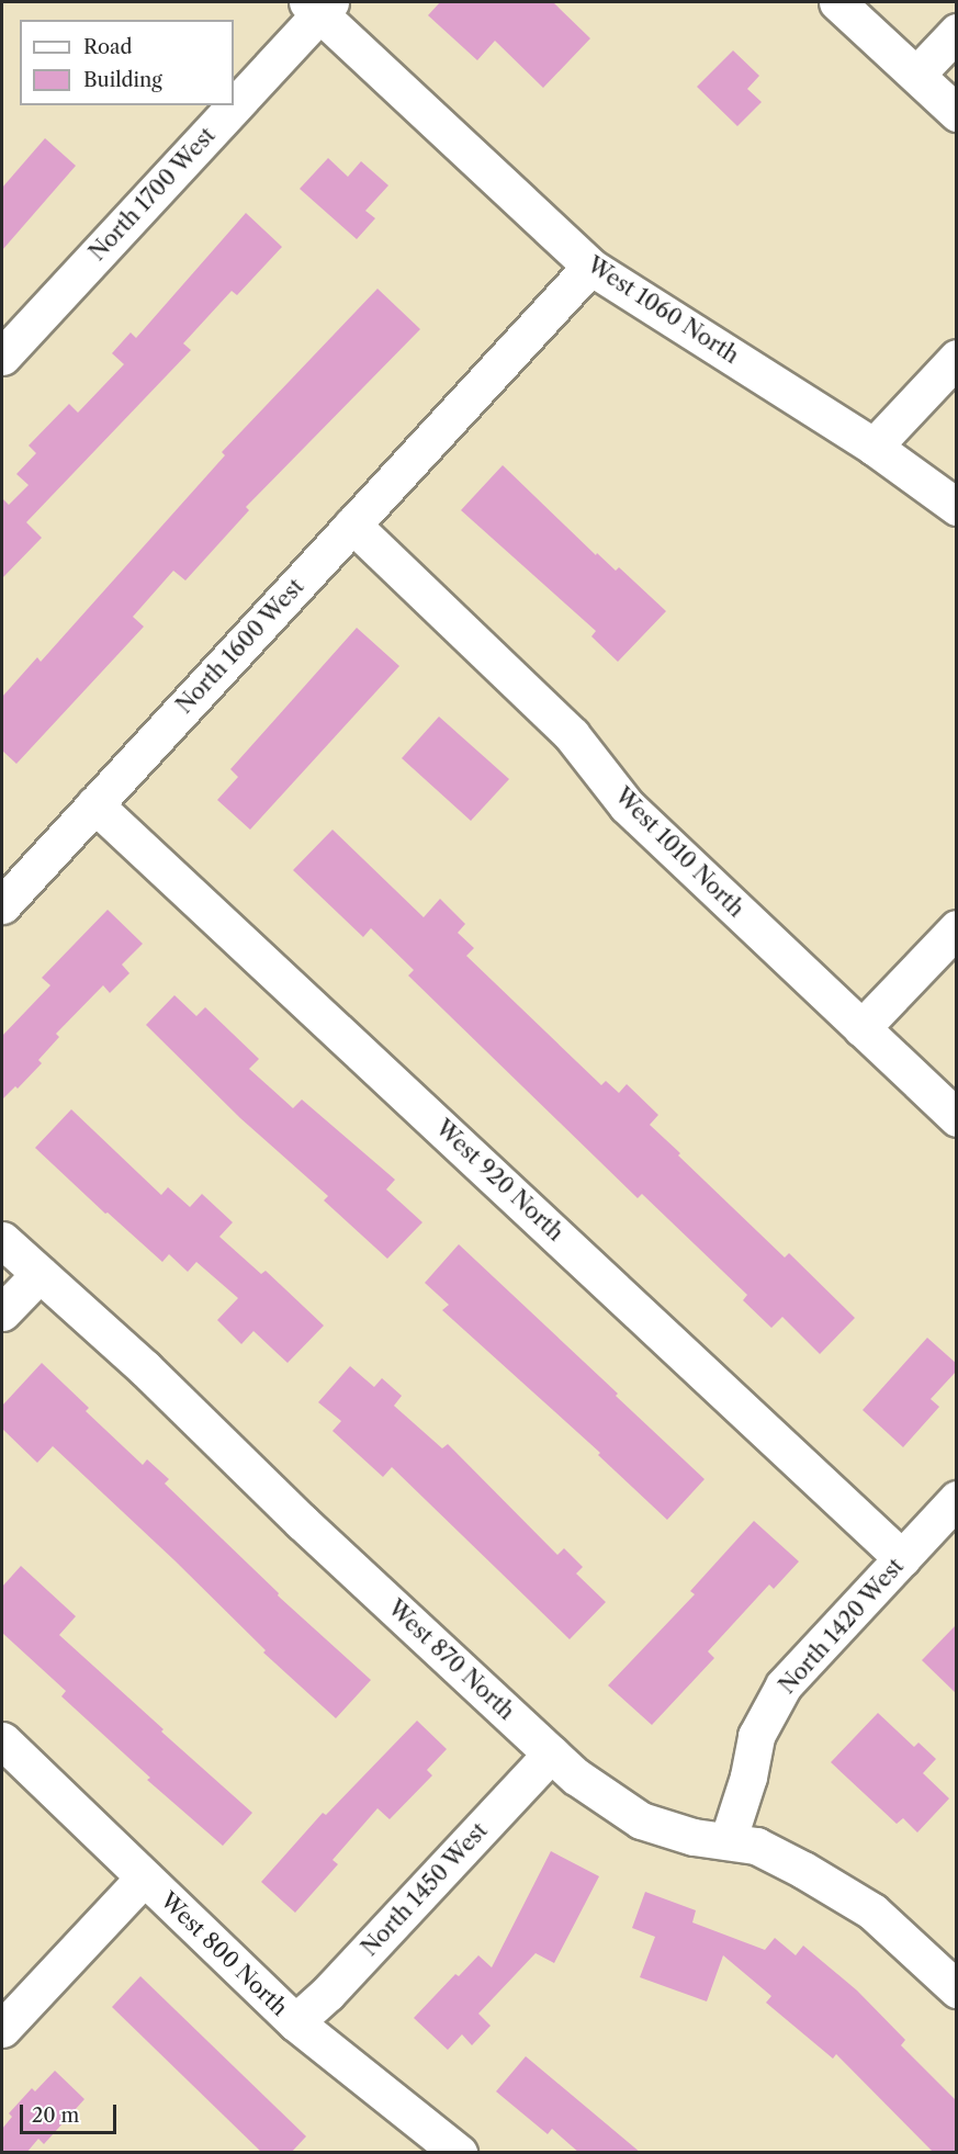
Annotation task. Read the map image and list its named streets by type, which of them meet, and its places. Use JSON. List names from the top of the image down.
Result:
{
  "streets": {
    "street": [
      "North 1700 West",
      "West 1060 North",
      "North 1600 West",
      "West 1010 North",
      "West 920 North",
      "North 1420 West",
      "West 870 North",
      "North 1450 West",
      "West 800 North"
    ]
  },
  "crossings": [
    ["North 1700 West", "West 1060 North"],
    ["West 1060 North", "North 1600 West"],
    ["North 1600 West", "West 1010 North"],
    ["North 1600 West", "West 920 North"],
    ["West 920 North", "North 1420 West"],
    ["North 1420 West", "West 870 North"],
    ["West 870 North", "North 1450 West"],
    ["North 1450 West", "West 800 North"]
  ],
  "legend": ["Road", "Building"],
  "scale_bar": "20 m"
}
